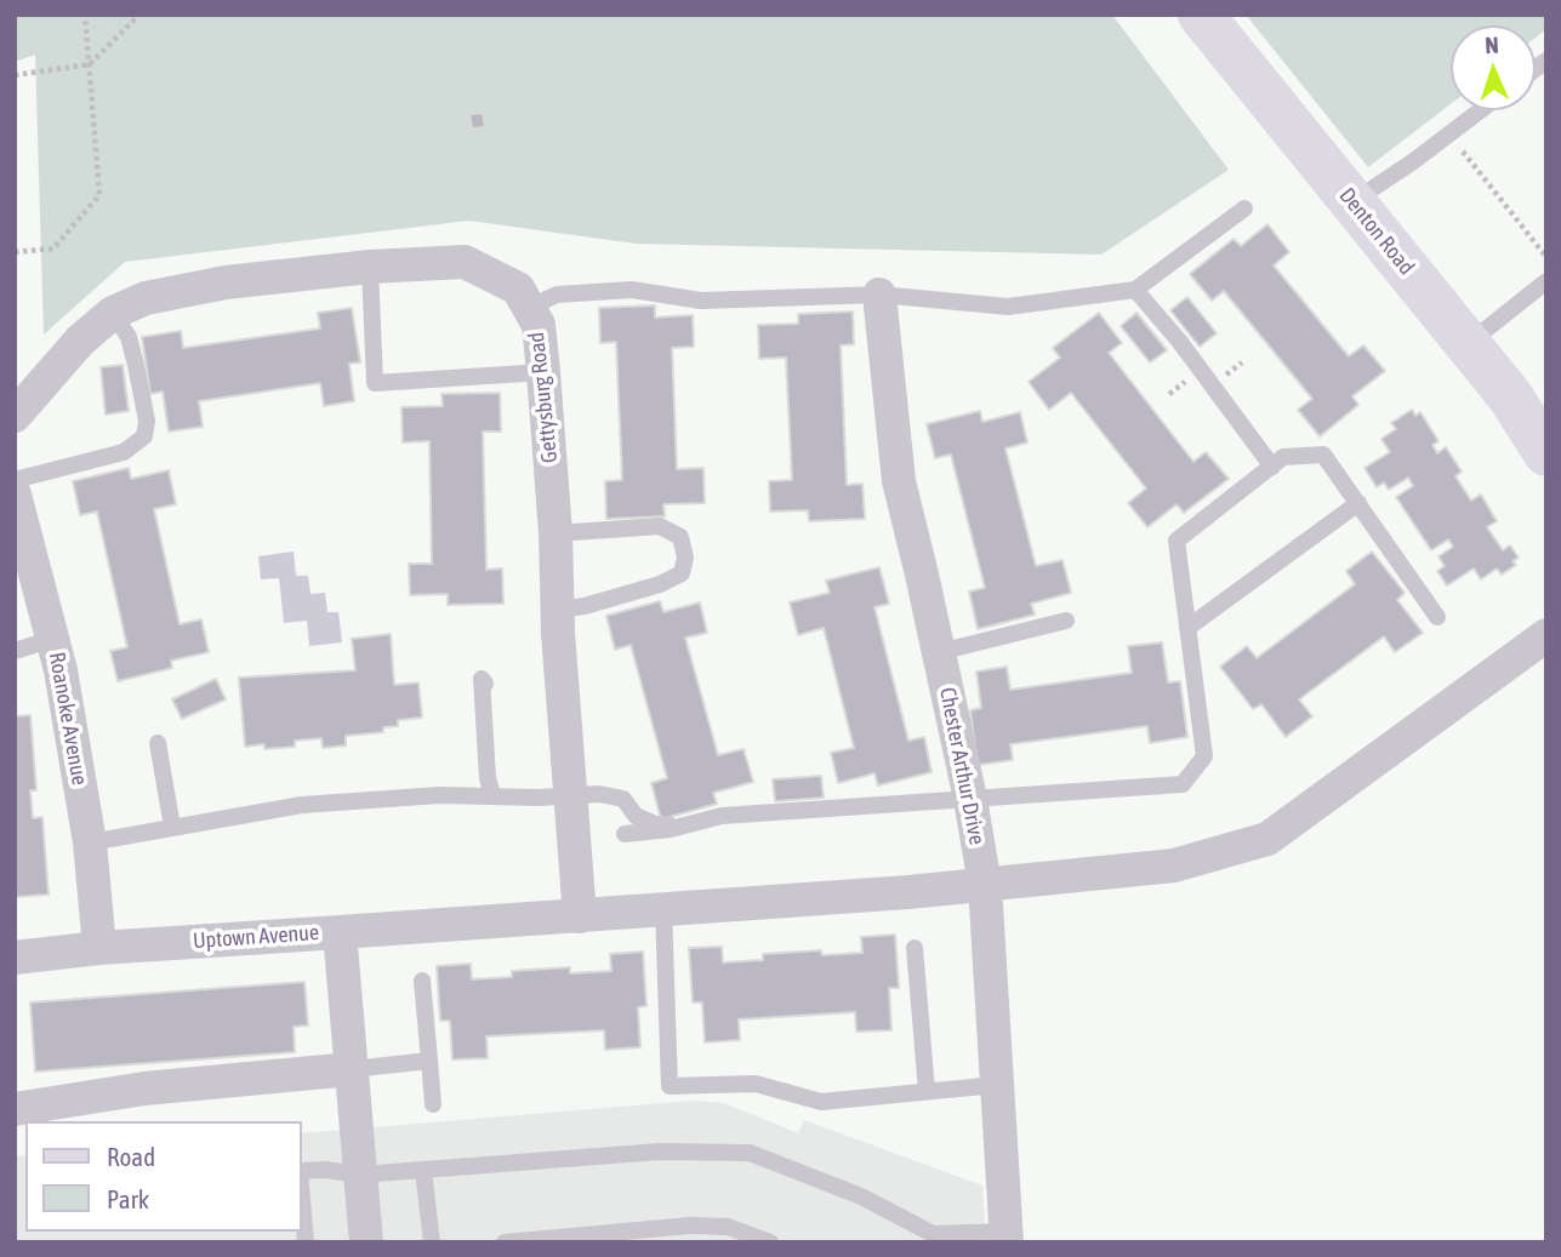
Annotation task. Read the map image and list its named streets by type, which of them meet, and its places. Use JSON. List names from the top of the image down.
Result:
{
  "streets": {
    "street": [
      "Denton Road",
      "Gettysburg Road",
      "Roanoke Avenue",
      "Chester Arthur Drive",
      "Uptown Avenue"
    ]
  },
  "crossings": [
    ["Roanoke Avenue", "Uptown Avenue"]
  ],
  "legend": ["Road", "Park"],
  "north": "top"
}
